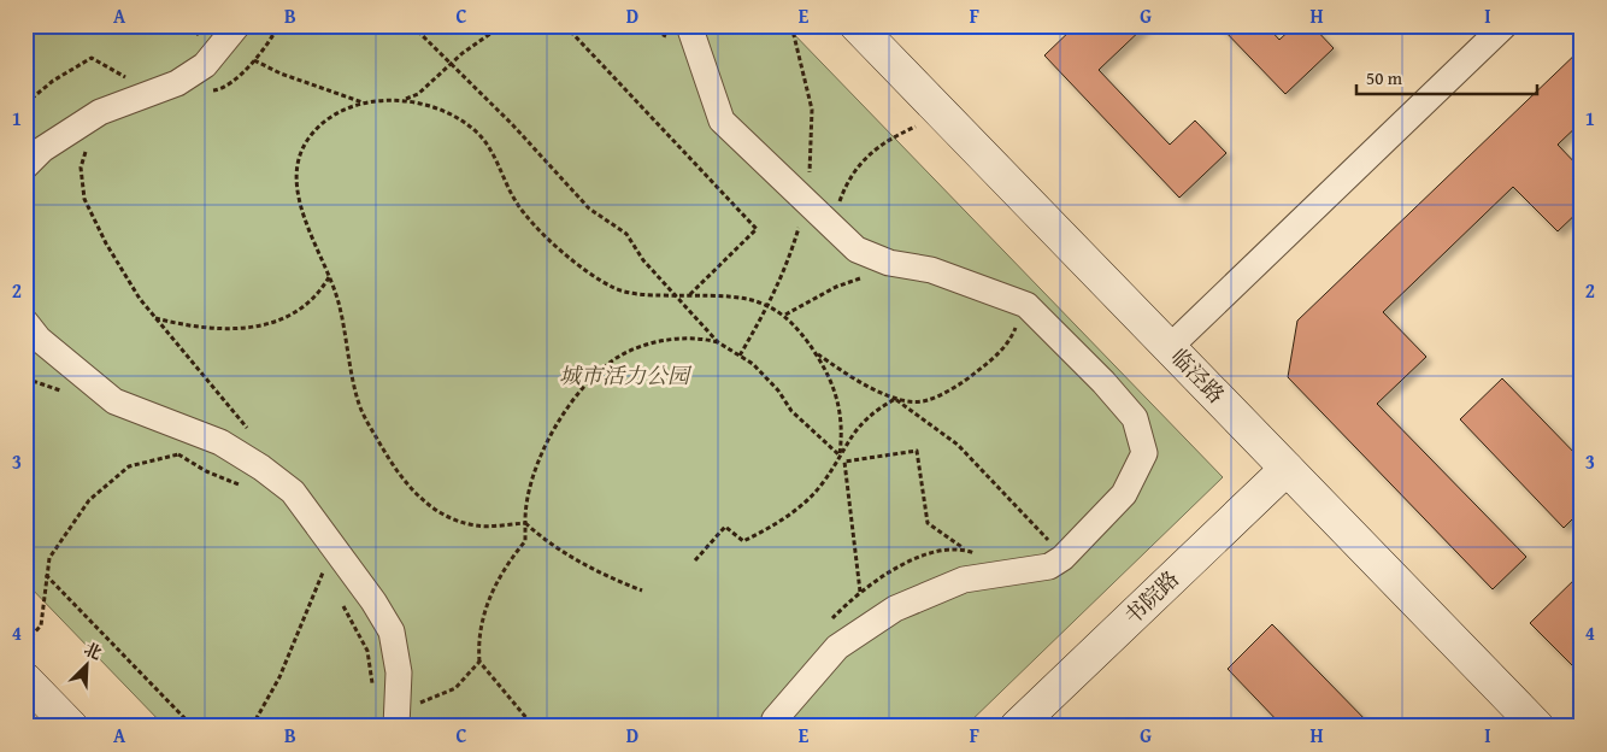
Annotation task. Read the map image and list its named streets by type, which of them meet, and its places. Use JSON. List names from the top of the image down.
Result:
{
  "streets": {
    "street": ["临泾路", "书院路"]
  },
  "crossings": [
    ["临泾路", "书院路"]
  ],
  "parks": ["城市活力公园"],
  "scale_bar": "50 m",
  "north": "top right",
  "grid": {
    "columns": [
      "A",
      "B",
      "C",
      "D",
      "E",
      "F",
      "G",
      "H",
      "I"
    ],
    "rows": [
      "1",
      "2",
      "3",
      "4"
    ]
  }
}
